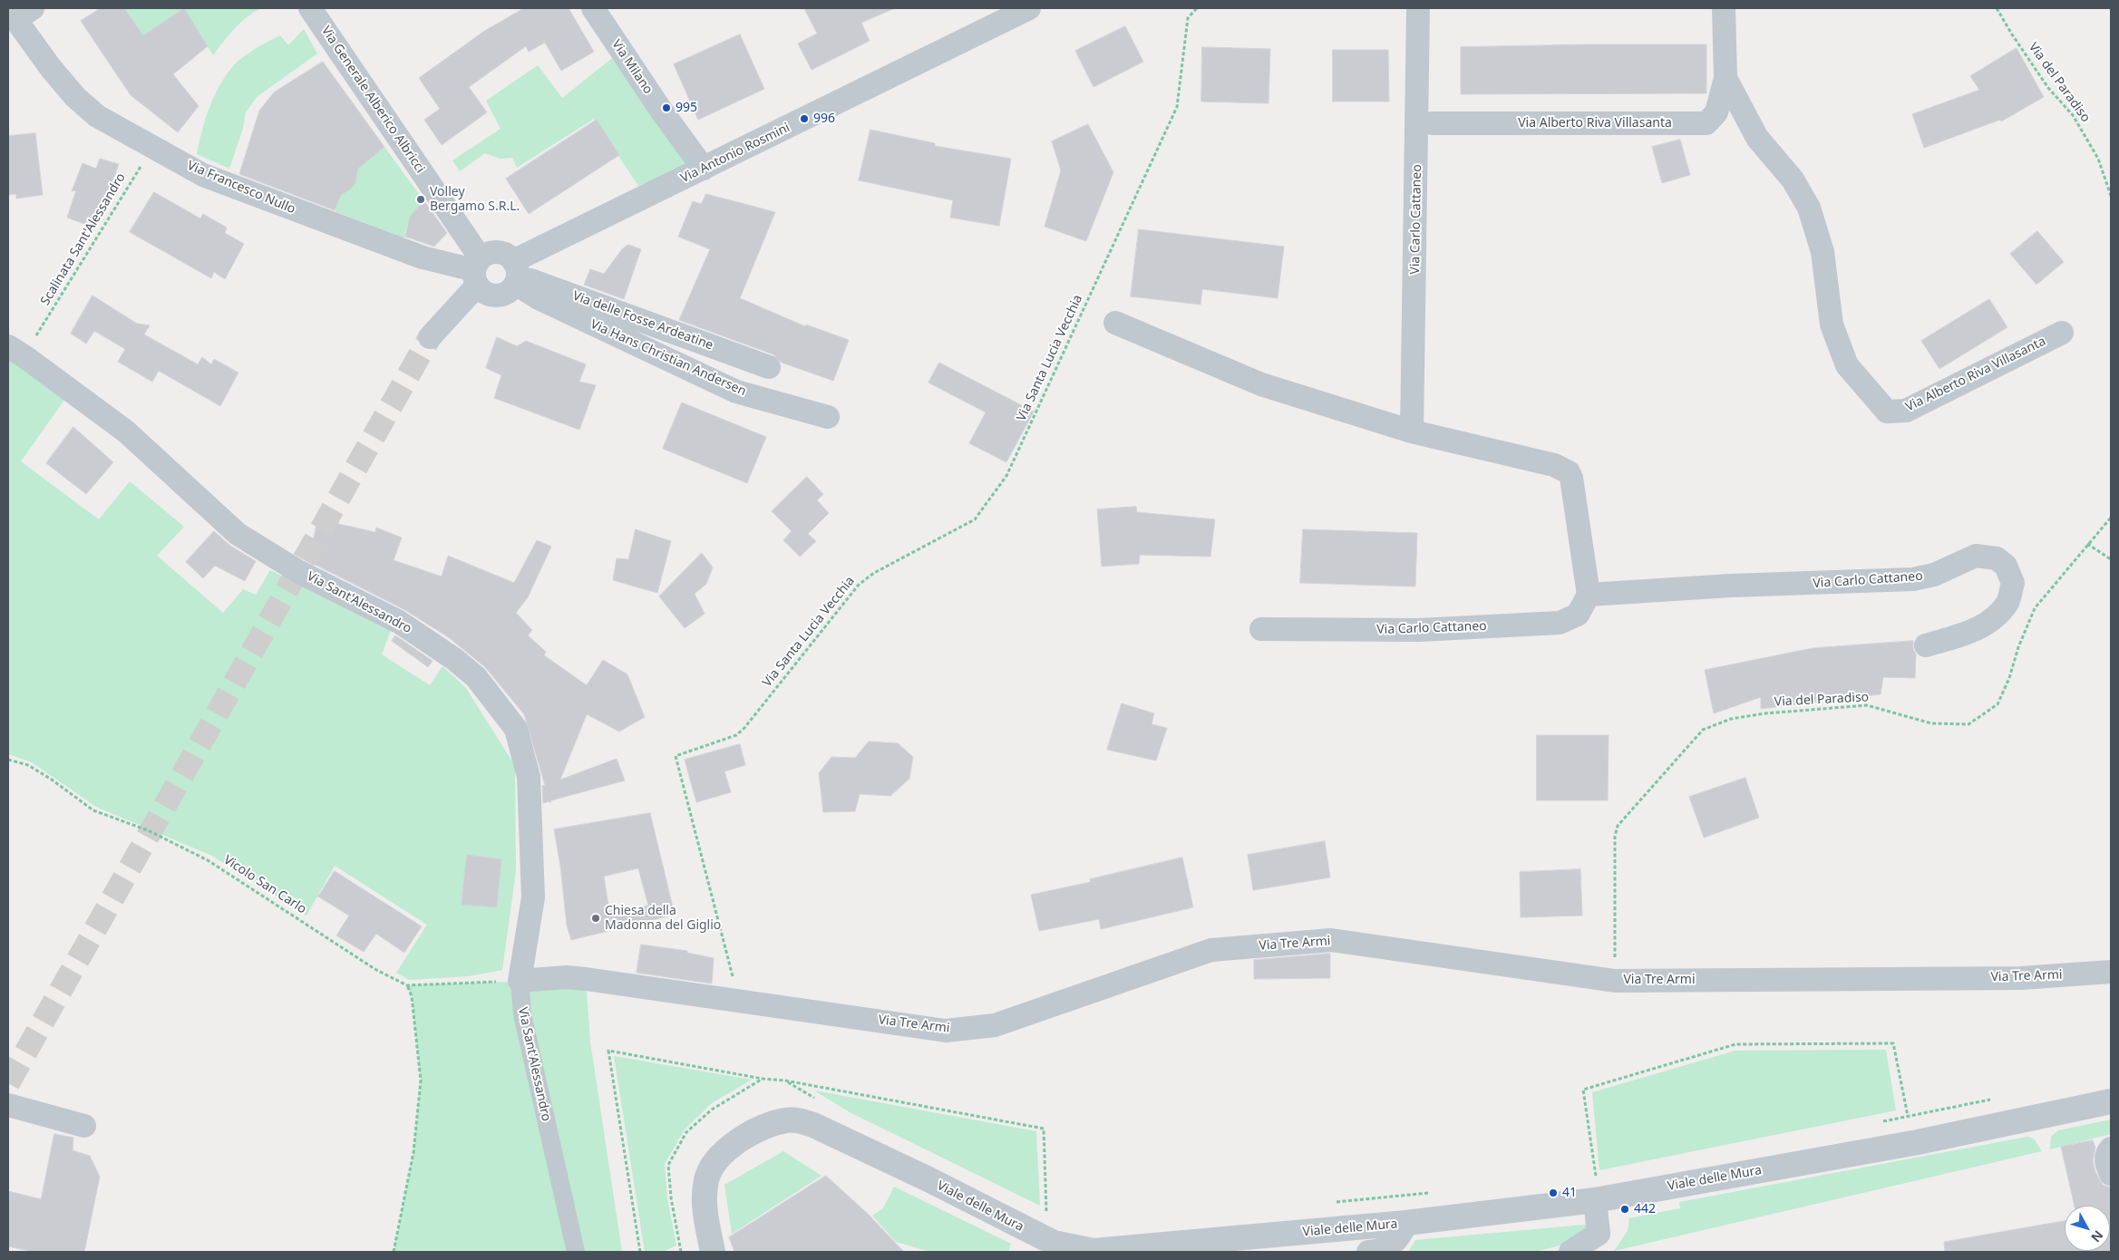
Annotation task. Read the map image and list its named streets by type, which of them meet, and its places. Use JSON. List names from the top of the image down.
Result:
{
  "streets": {
    "street": [
      "Via Milano",
      "Via Generale Alberico Albricci",
      "Via Alberto Riva Villasanta",
      "Via Antonio Rosmini",
      "Via Francesco Nullo",
      "Via Carlo Cattaneo",
      "Via delle Fosse Ardeatine",
      "Via Hans Christian Andersen",
      "Via Sant'Alessandro",
      "Via Tre Armi",
      "Viale delle Mura"
    ],
    "path": [
      "Via del Paradiso",
      "Scalinata Sant'Alessandro",
      "Via Santa Lucia Vecchia",
      "Vicolo San Carlo"
    ]
  },
  "crossings": [
    ["Via Milano", "Via Antonio Rosmini"],
    ["Via del Paradiso", "Via Tre Armi"],
    ["Via Generale Alberico Albricci", "Via Antonio Rosmini"],
    ["Via Generale Alberico Albricci", "Via Francesco Nullo"],
    ["Via Generale Alberico Albricci", "Via delle Fosse Ardeatine"],
    ["Via Generale Alberico Albricci", "Via Hans Christian Andersen"],
    ["Via Antonio Rosmini", "Via Francesco Nullo"],
    ["Via Antonio Rosmini", "Via delle Fosse Ardeatine"],
    ["Via Antonio Rosmini", "Via Hans Christian Andersen"],
    ["Via Francesco Nullo", "Scalinata Sant'Alessandro"],
    ["Via Francesco Nullo", "Via delle Fosse Ardeatine"],
    ["Via Francesco Nullo", "Via Hans Christian Andersen"],
    ["Via delle Fosse Ardeatine", "Via Hans Christian Andersen"],
    ["Via Santa Lucia Vecchia", "Via Tre Armi"],
    ["Via Sant'Alessandro", "Vicolo San Carlo"],
    ["Via Sant'Alessandro", "Via Tre Armi"],
    ["Vicolo San Carlo", "Via Tre Armi"]
  ],
  "places": [
    "995",
    "996",
    "Volley Bergamo S.R.L.",
    "Chiesa della Madonna del Giglio",
    "41",
    "442"
  ],
  "north": "bottom right"
}
